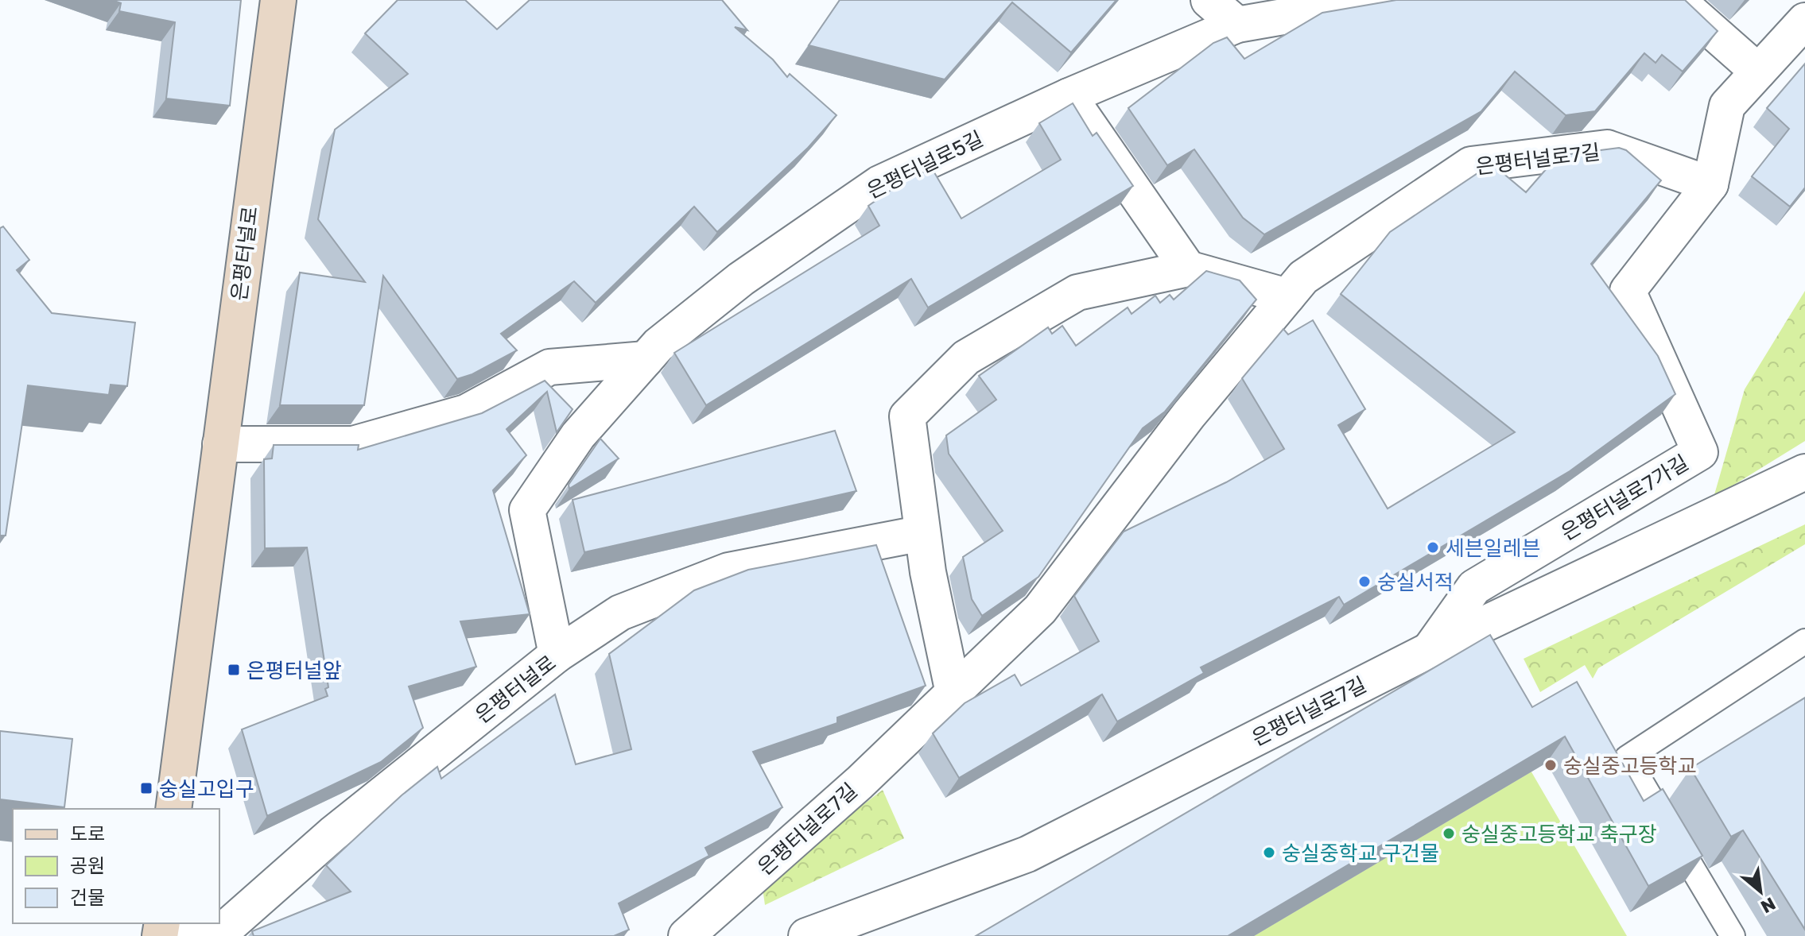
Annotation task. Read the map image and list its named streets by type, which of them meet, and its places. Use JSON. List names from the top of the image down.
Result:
{
  "streets": {
    "main road": ["은평터널로"],
    "street": ["은평터널로7길", "은평터널로5길", "은평터널로7가길"]
  },
  "crossings": [
    ["은평터널로7길", "은평터널로7가길"],
    ["은평터널로5길", "은평터널로"]
  ],
  "places": {
    "other": [
      "세븐일레븐",
      "숭실서적",
      "숭실중고등학교",
      "숭실중고등학교 축구장",
      "숭실중학교 구건물"
    ],
    "transit": ["은평터널앞", "숭실고입구"]
  },
  "legend": ["도로", "공원", "건물"],
  "north": "bottom right"
}
